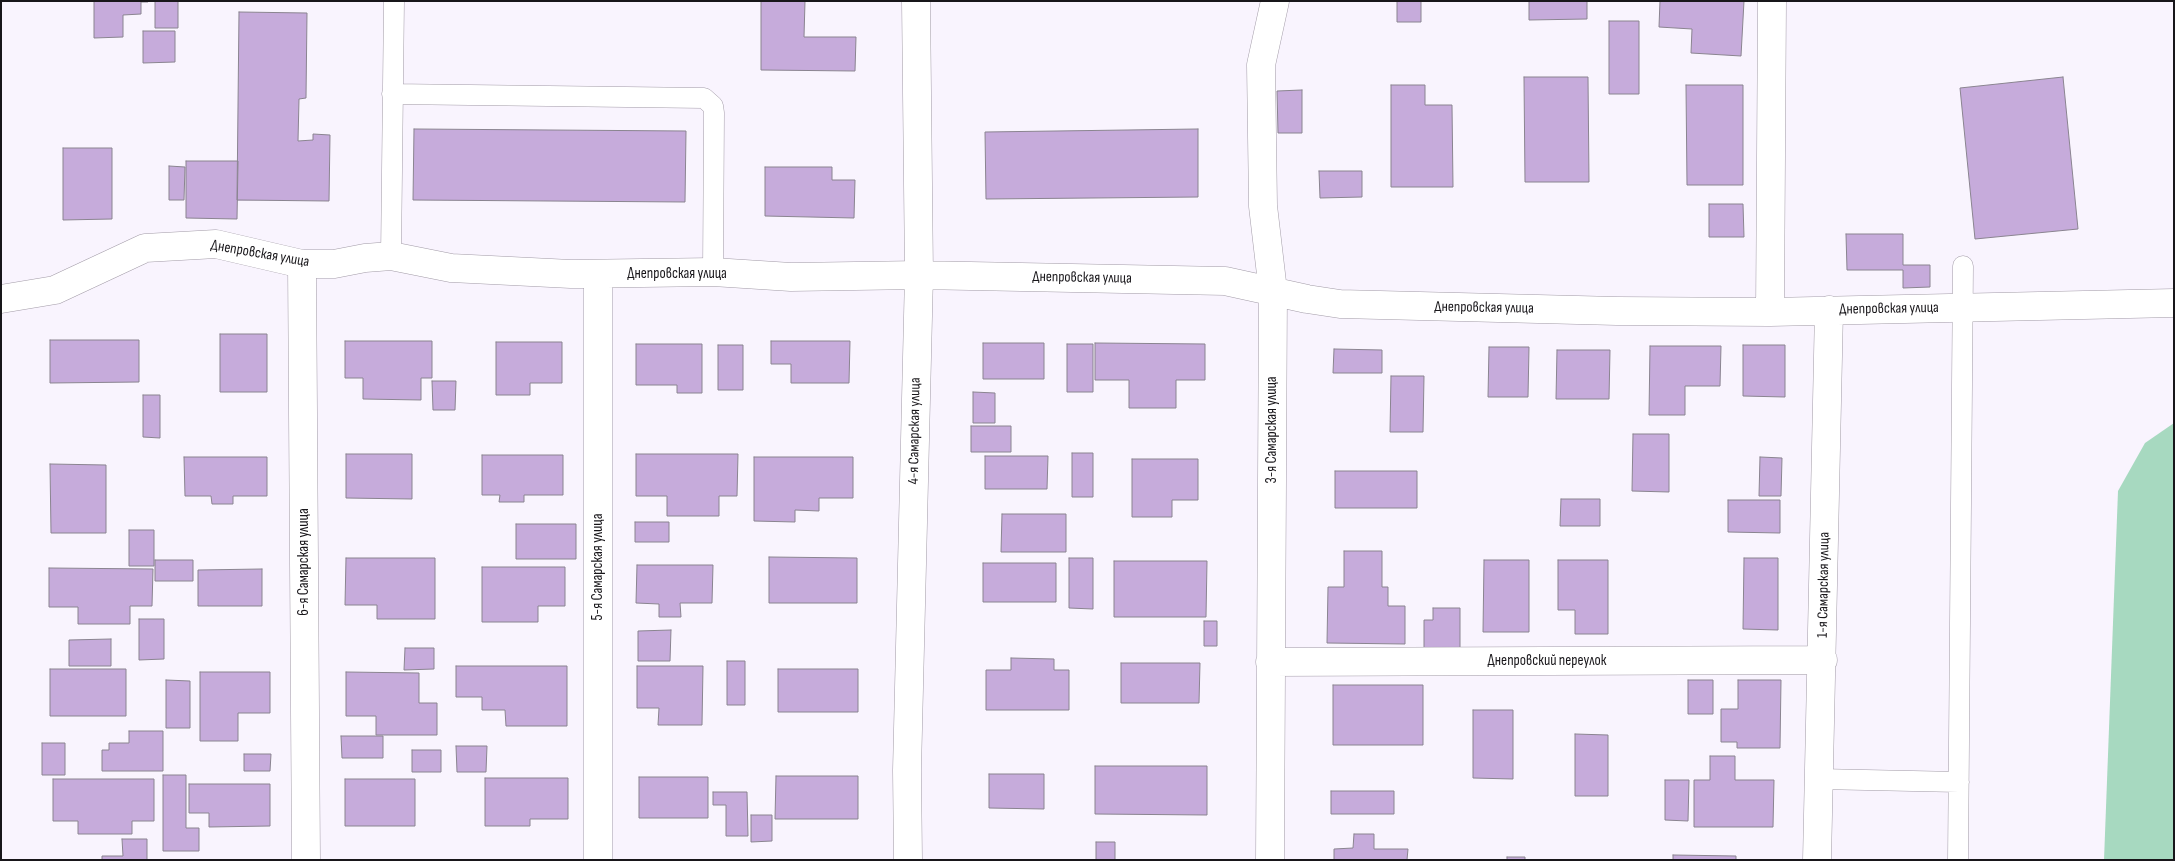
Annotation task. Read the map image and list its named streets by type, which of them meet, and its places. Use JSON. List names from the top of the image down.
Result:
{
  "streets": {
    "street": [
      "Днепровская улица",
      "3-я Самарская улица",
      "4-я Самарская улица",
      "6-я Самарская улица",
      "5-я Самарская улица",
      "1-я Самарская улица",
      "Днепровский переулок"
    ]
  },
  "crossings": [
    ["Днепровская улица", "3-я Самарская улица"],
    ["Днепровская улица", "4-я Самарская улица"],
    ["Днепровская улица", "6-я Самарская улица"],
    ["Днепровская улица", "5-я Самарская улица"],
    ["Днепровская улица", "1-я Самарская улица"],
    ["3-я Самарская улица", "Днепровский переулок"],
    ["1-я Самарская улица", "Днепровский переулок"]
  ]
}
